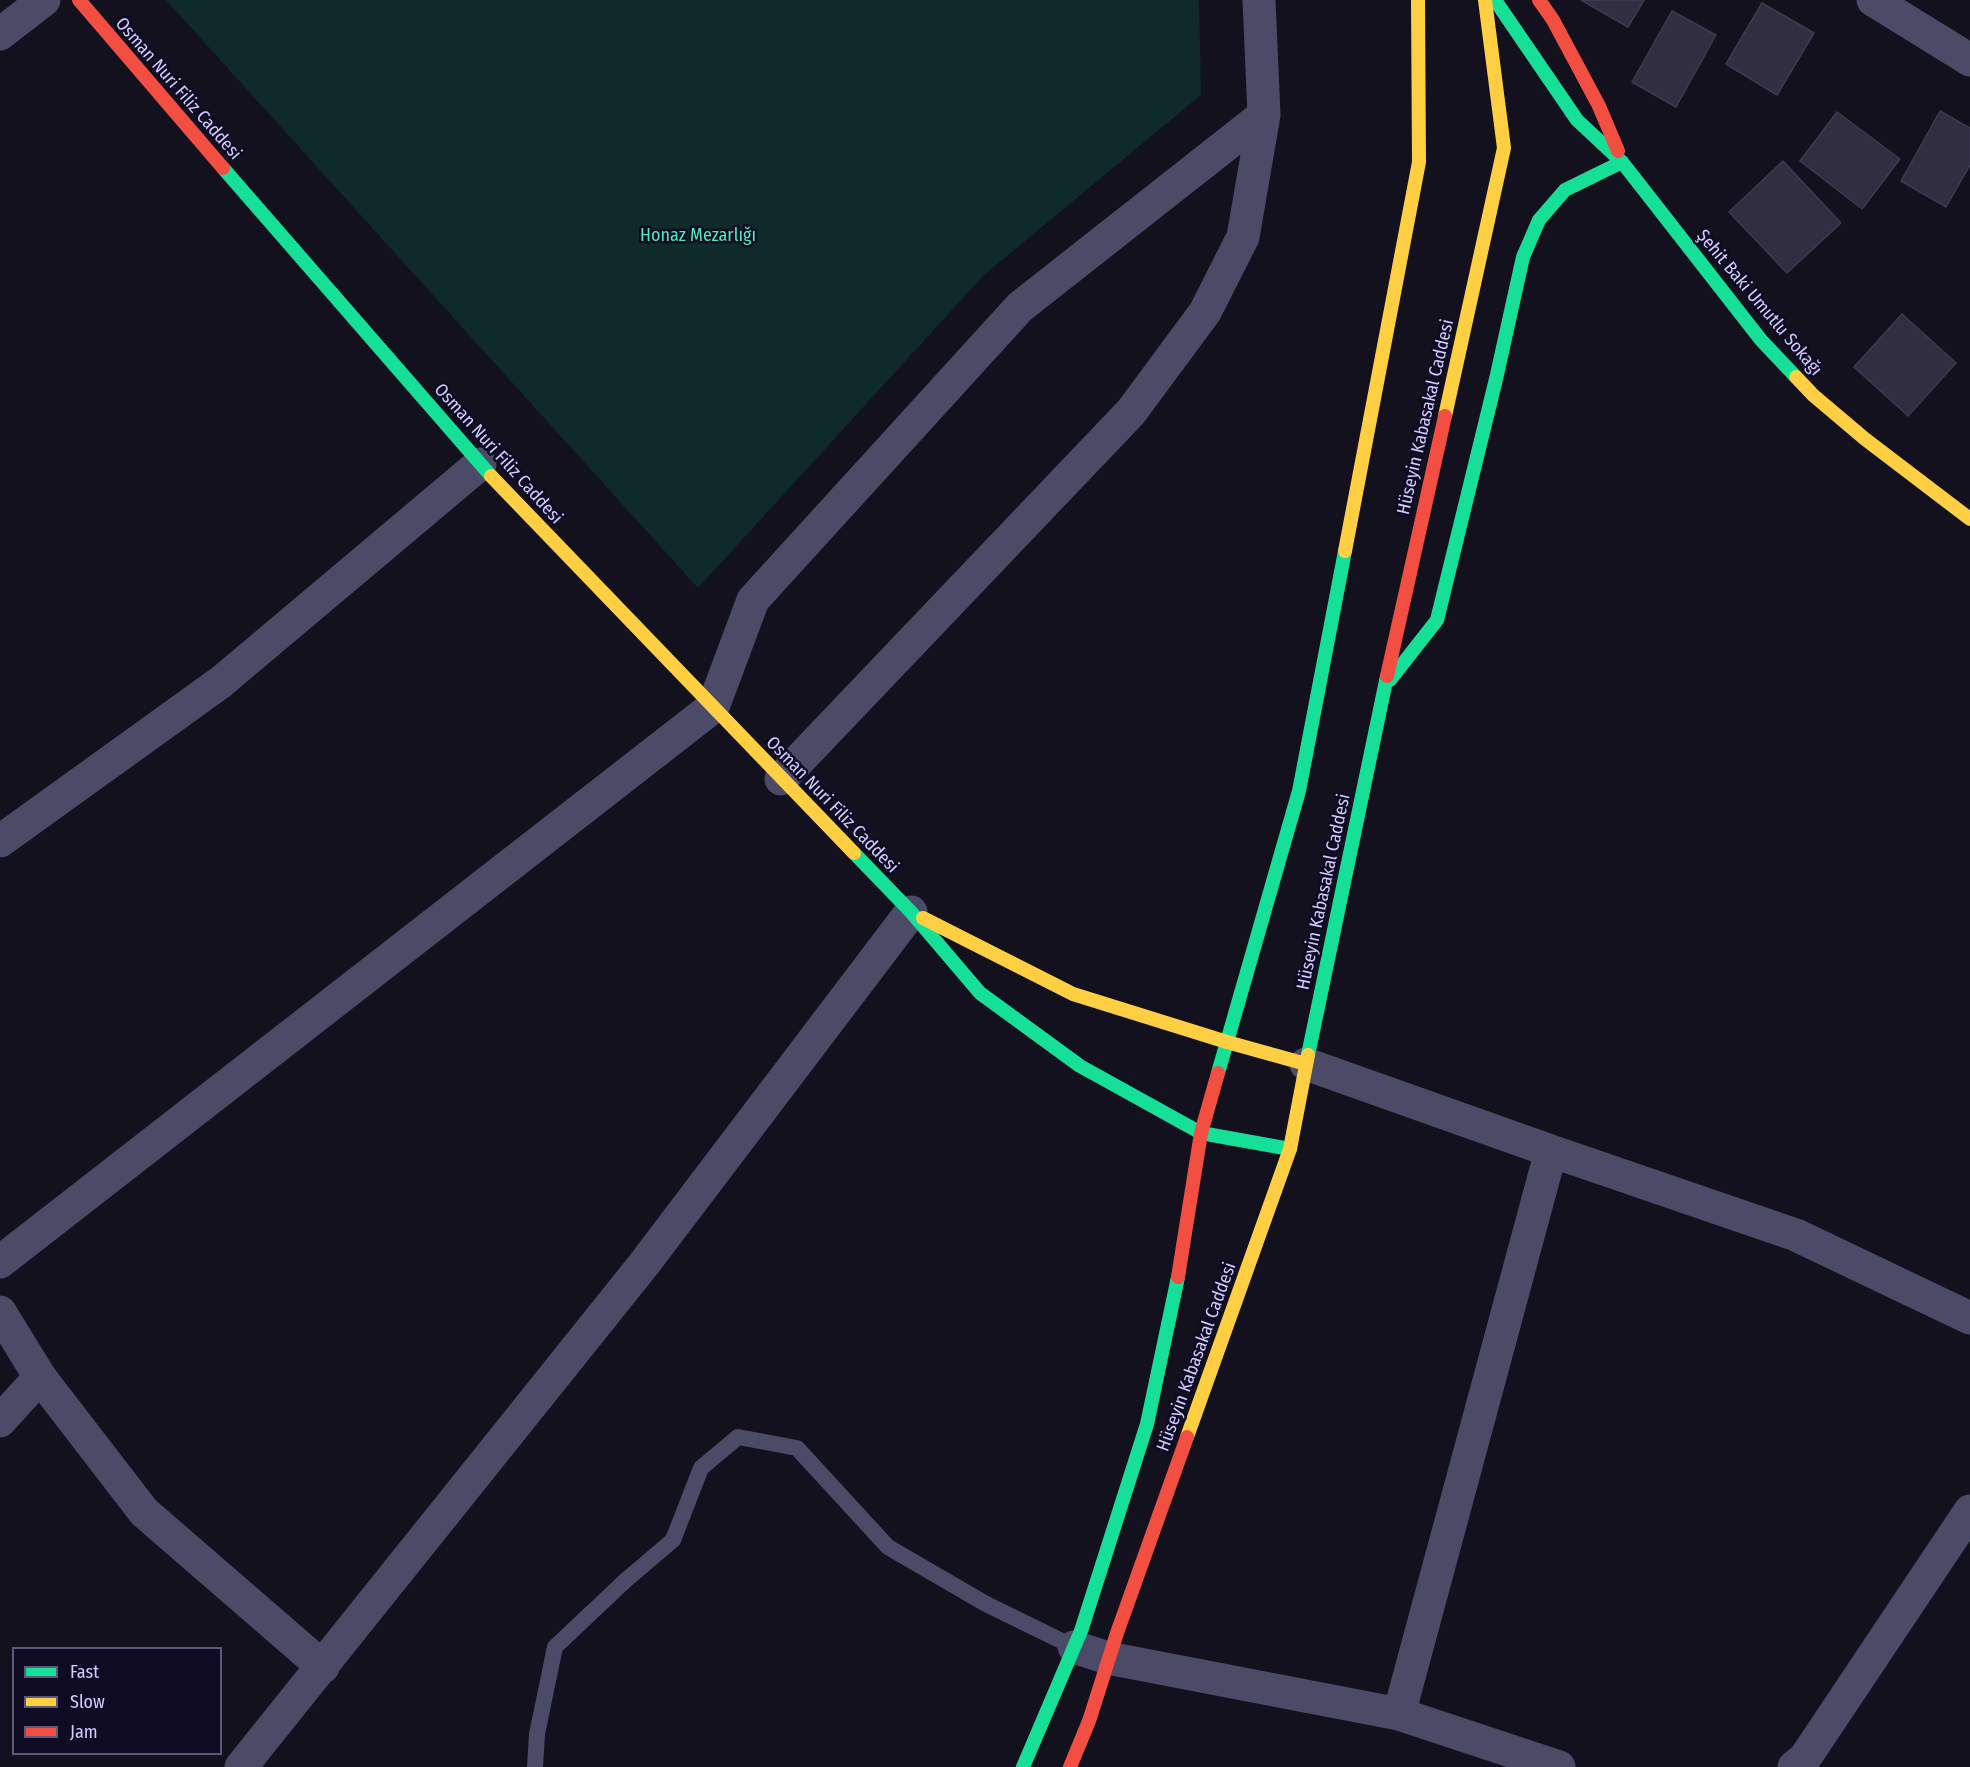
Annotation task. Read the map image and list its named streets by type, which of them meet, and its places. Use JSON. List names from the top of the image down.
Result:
{
  "streets": {
    "main road": ["Osman Nuri Filiz Caddesi", "Şehit Baki Umutlu Sokağı", "Hüseyin Kabasakal Caddesi"]
  },
  "crossings": [
    ["Osman Nuri Filiz Caddesi", "Hüseyin Kabasakal Caddesi"]
  ],
  "parks": ["Honaz Mezarlığı"],
  "legend": ["Fast", "Slow", "Jam"]
}
